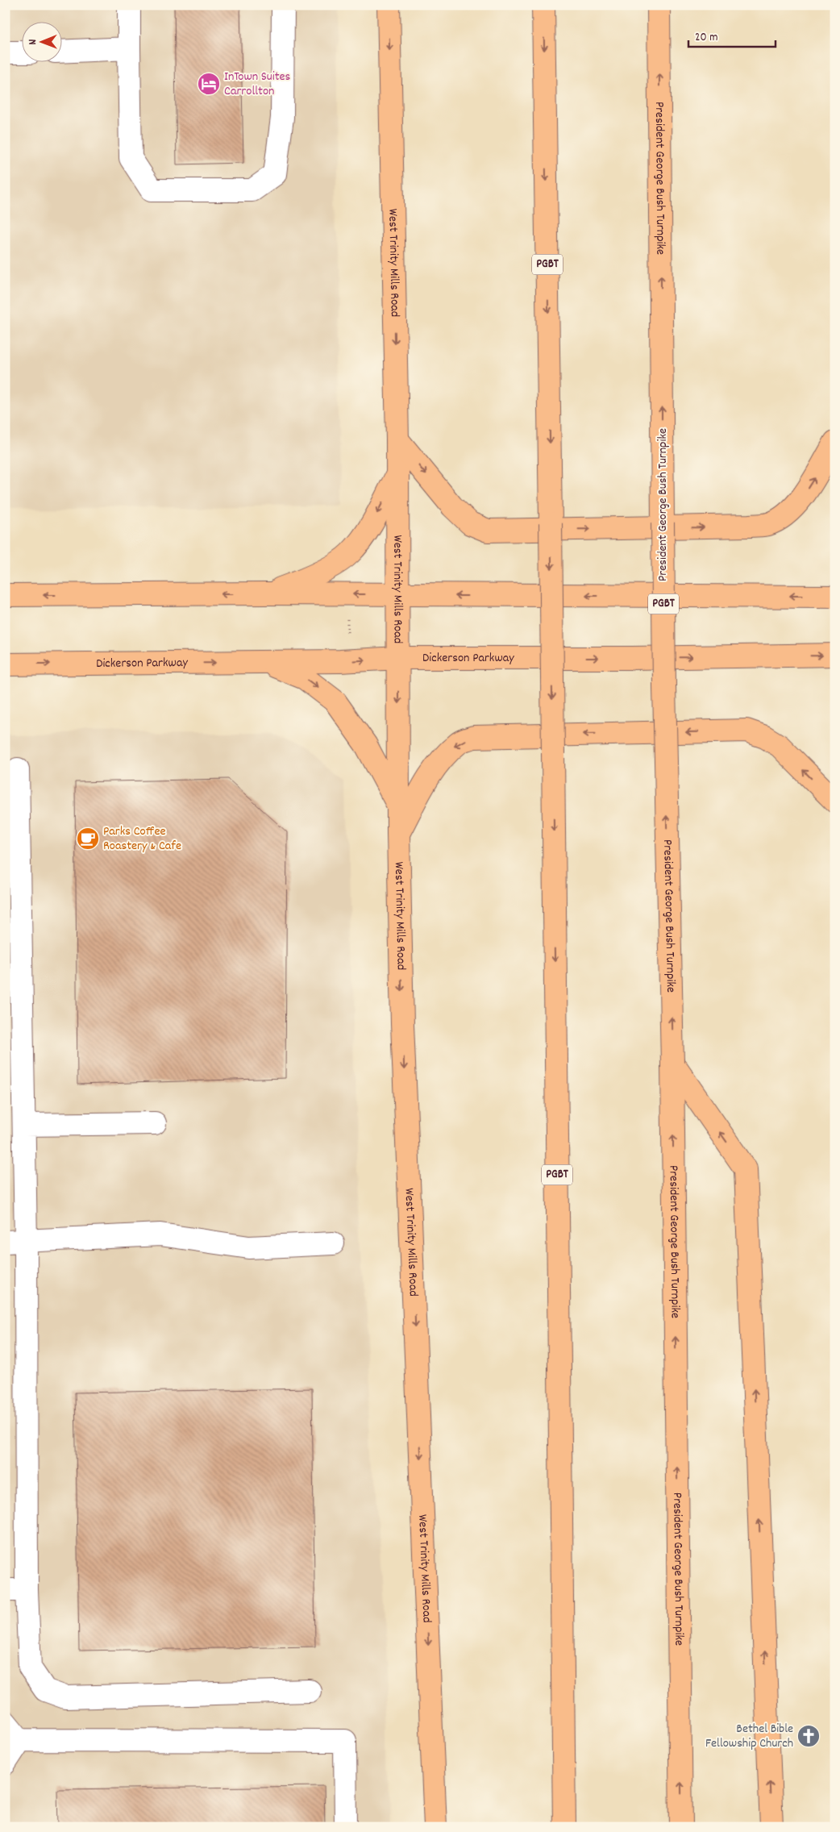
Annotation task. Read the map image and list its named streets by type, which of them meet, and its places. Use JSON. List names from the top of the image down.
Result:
{
  "streets": {
    "main road": [
      "President George Bush Turnpike",
      "West Trinity Mills Road",
      "PGBT",
      "Dickerson Parkway"
    ]
  },
  "crossings": [
    ["West Trinity Mills Road", "Dickerson Parkway"]
  ],
  "places": {
    "hotel": ["InTown Suites Carrollton"],
    "cafe": ["Parks Coffee Roastery & Cafe"],
    "church": ["Bethel Bible Fellowship Church"]
  },
  "scale_bar": "20 m",
  "north": "left"
}
